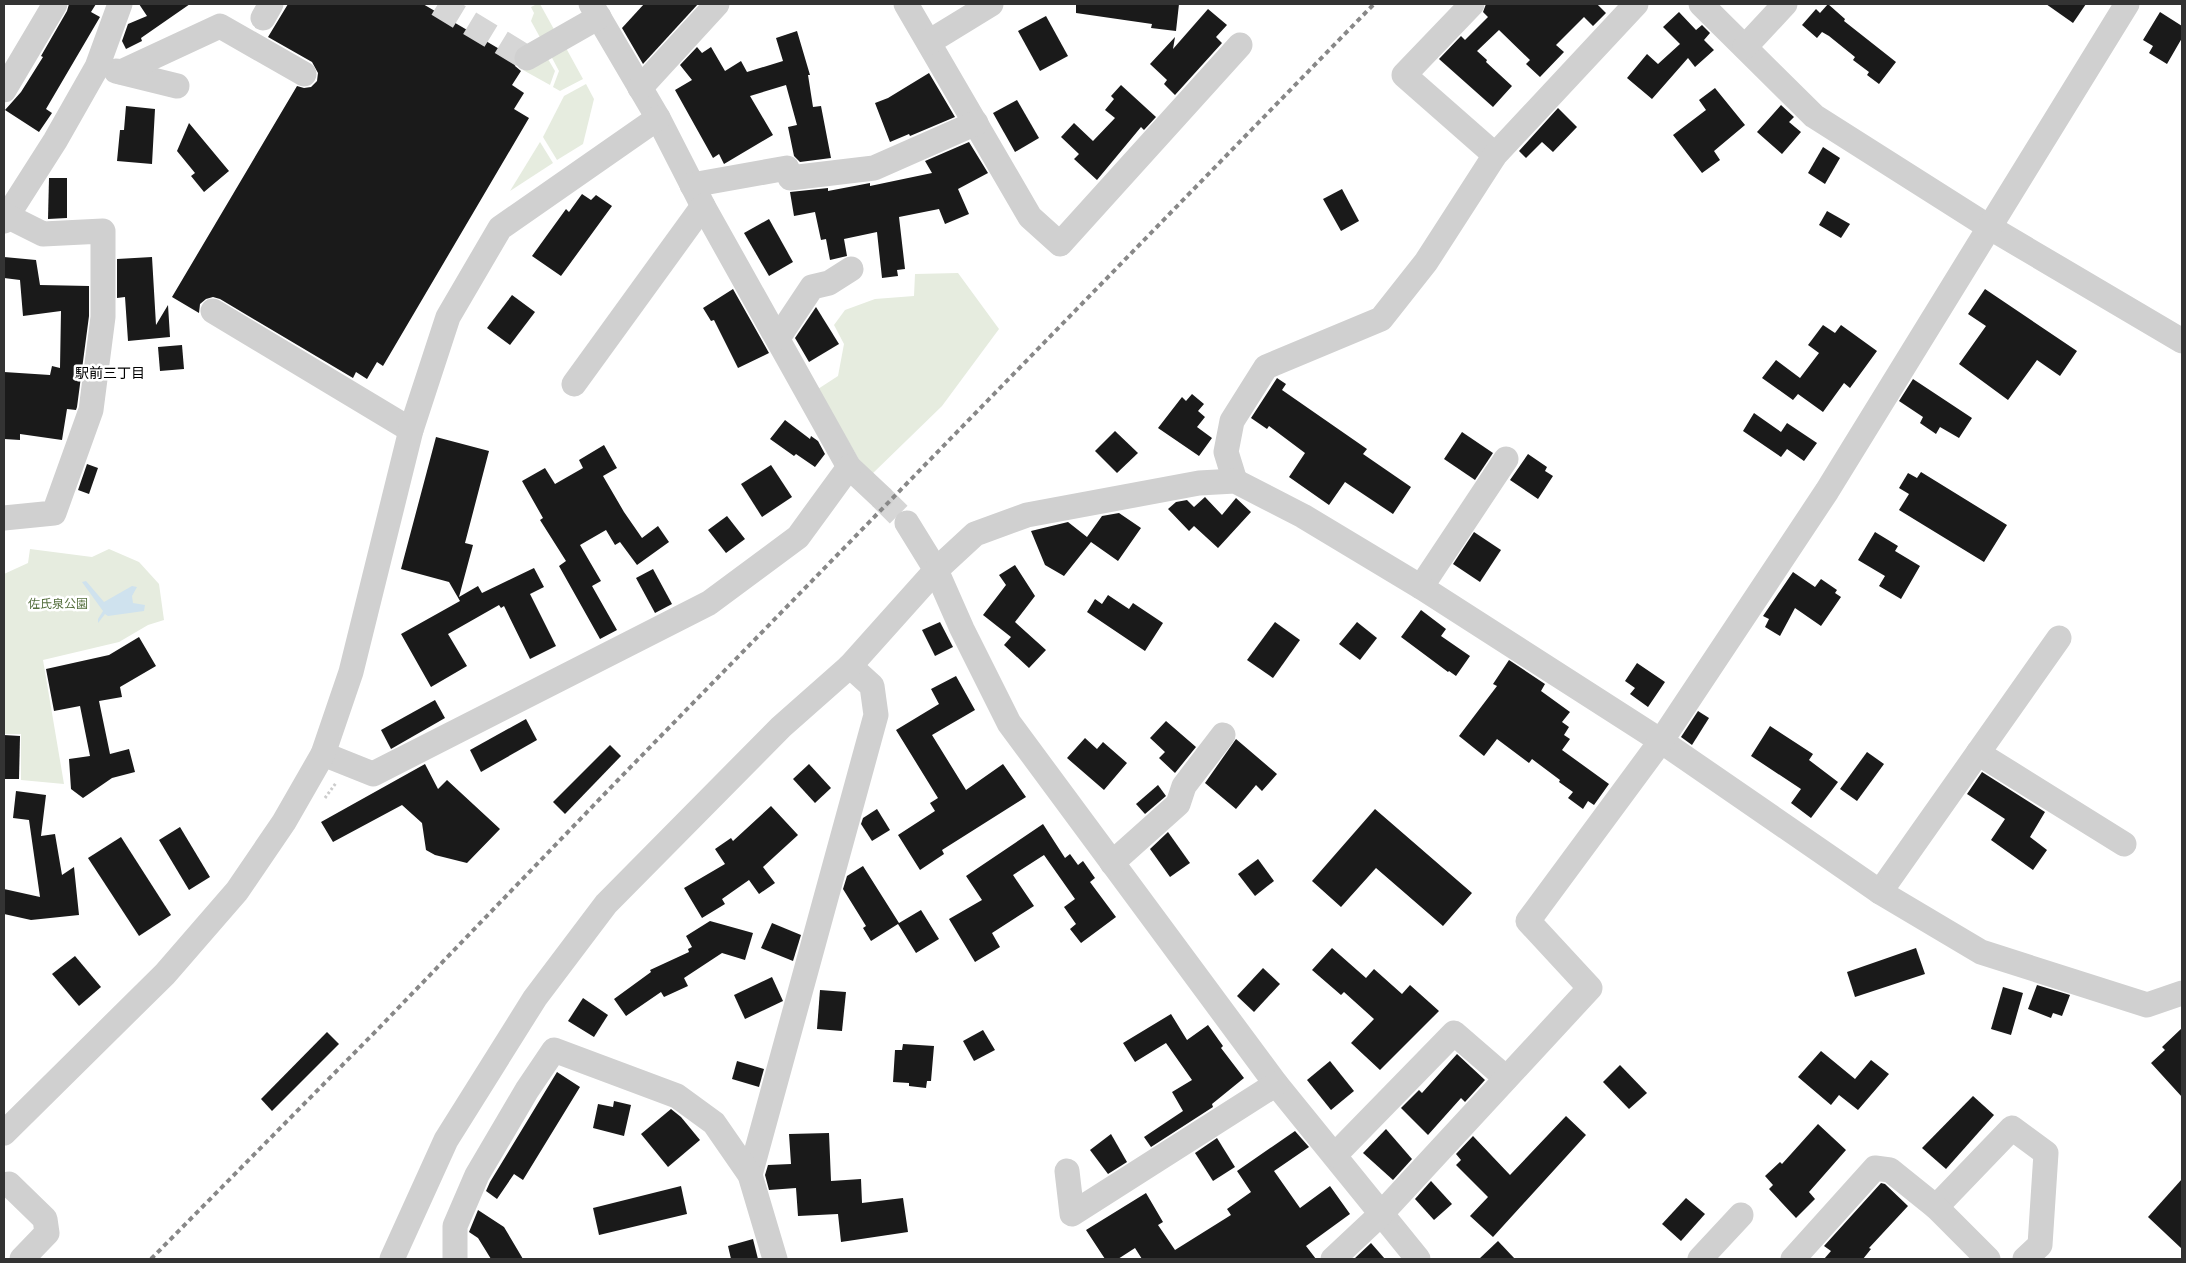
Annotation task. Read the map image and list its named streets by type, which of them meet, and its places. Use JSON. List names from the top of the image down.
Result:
{
  "districts": ["駅前三丁目"],
  "parks": ["佐氏泉公園"]
}
